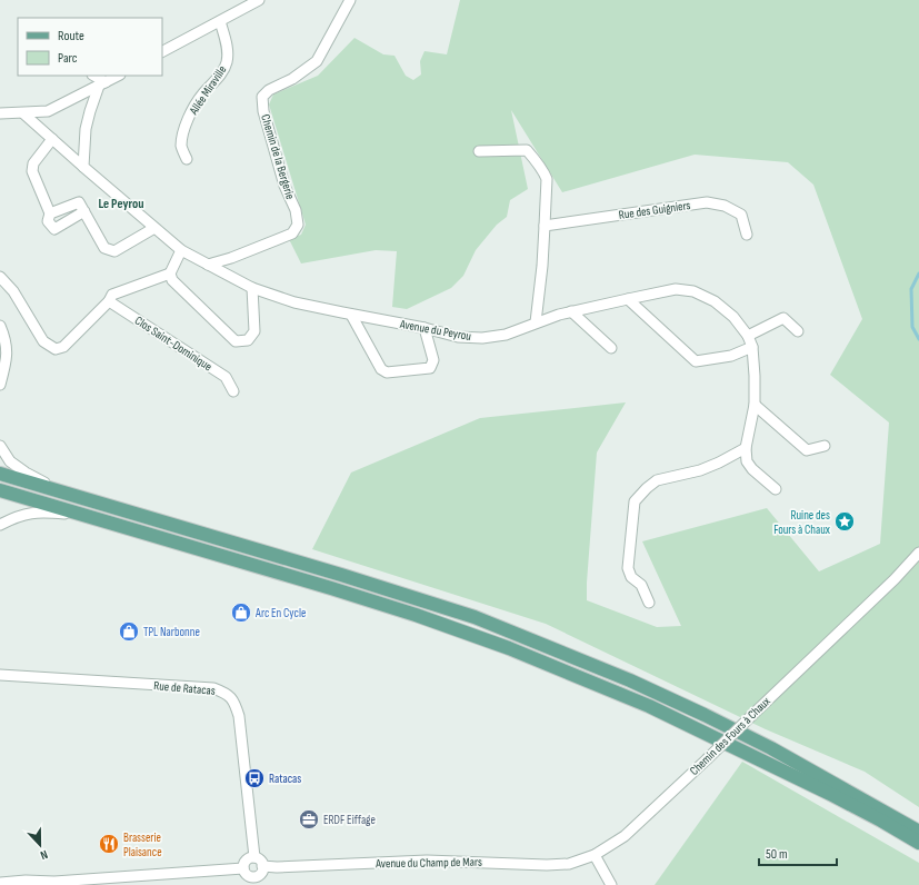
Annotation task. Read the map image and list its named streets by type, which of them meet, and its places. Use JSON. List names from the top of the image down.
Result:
{
  "streets": {
    "street": [
      "Allée Miraville",
      "Chemin de la Bergerie",
      "Rue des Guigniers",
      "Avenue du Peyrou",
      "Clos Saint-Dominique",
      "Rue de Ratacas",
      "Chemin des Fours à Chaux",
      "Avenue du Champ de Mars"
    ]
  },
  "crossings": [
    ["Chemin de la Bergerie", "Avenue du Peyrou"],
    ["Rue de Ratacas", "Avenue du Champ de Mars"],
    ["Chemin des Fours à Chaux", "Avenue du Champ de Mars"]
  ],
  "districts": ["Le Peyrou"],
  "places": {
    "place": ["Ruine des Fours à Chaux"],
    "shop": ["Arc En Cycle", "TPL Narbonne"],
    "bus stop": ["Ratacas"],
    "office": ["ERDF Eiffage"],
    "restaurant": ["Brasserie Plaisance"]
  },
  "legend": ["Route", "Parc"],
  "scale_bar": "50 m",
  "north": "bottom"
}
